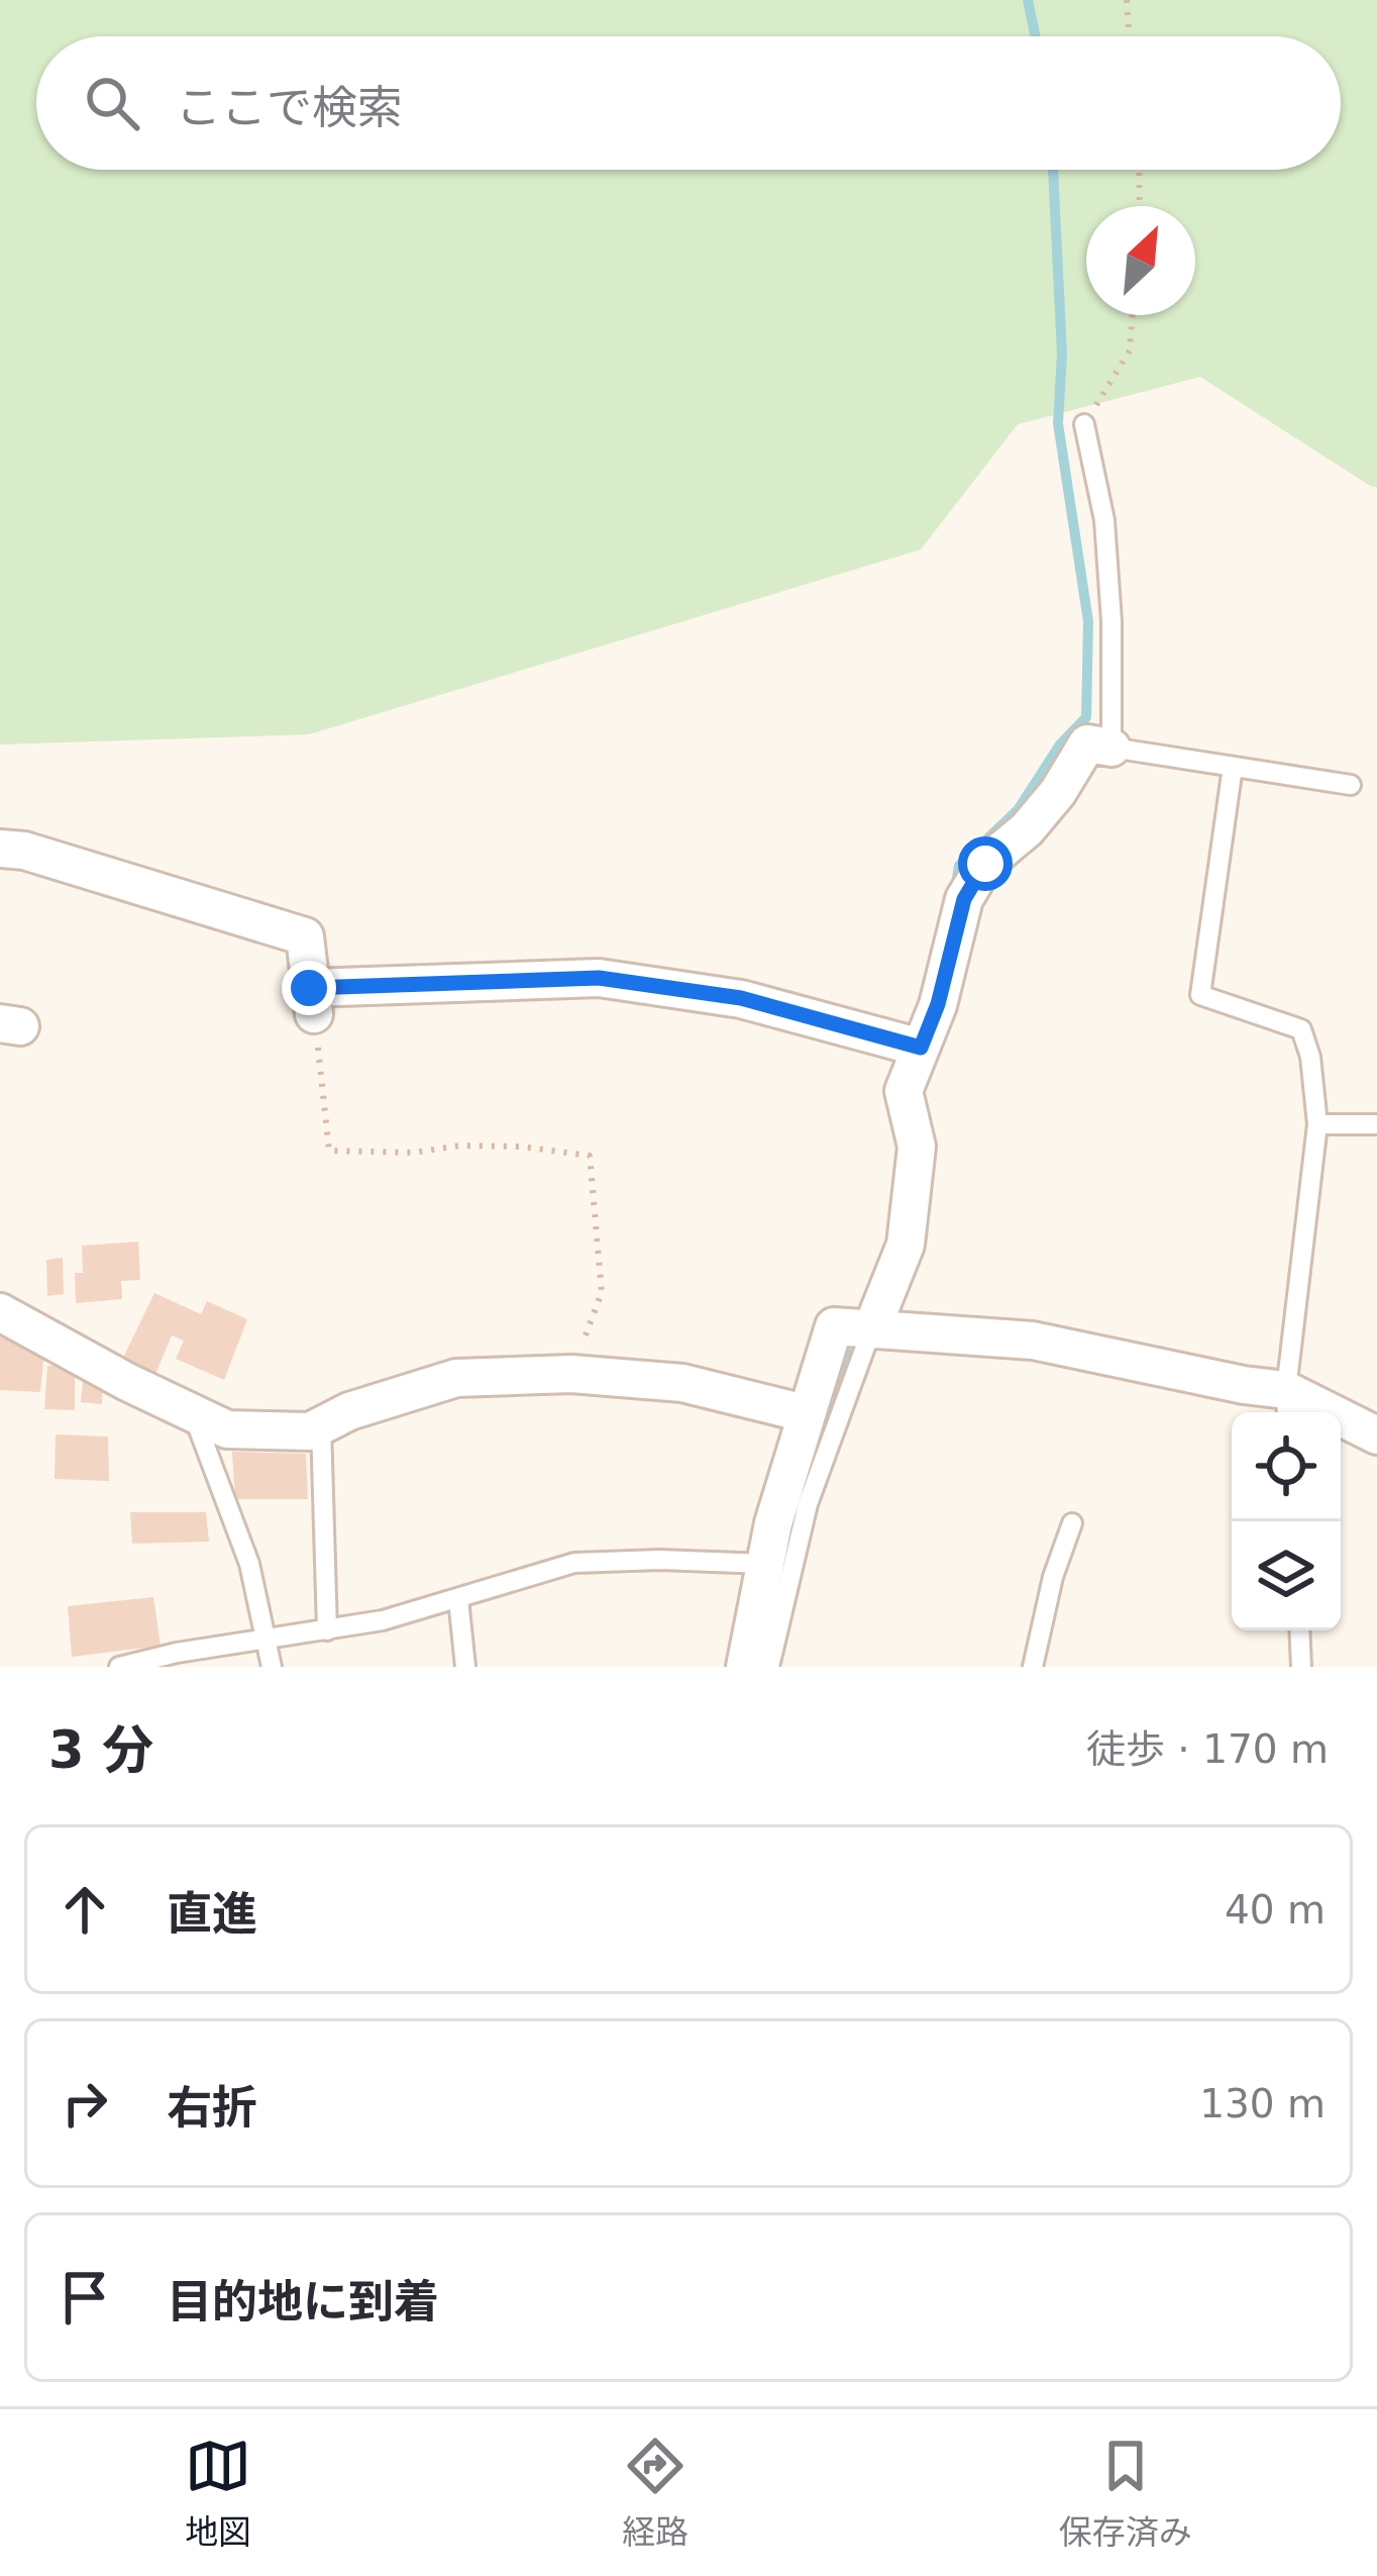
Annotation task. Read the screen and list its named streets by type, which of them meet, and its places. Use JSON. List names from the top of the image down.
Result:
{
  "north": "top right",
  "page": {
    "search": "ここで検索",
    "heading": ["3 分", "徒歩 · 170 m"],
    "list": [
      ["直進", "40 m"],
      ["右折", "130 m"],
      "目的地に到着"
    ],
    "nav": ["地図", "経路", "保存済み"]
  }
}
